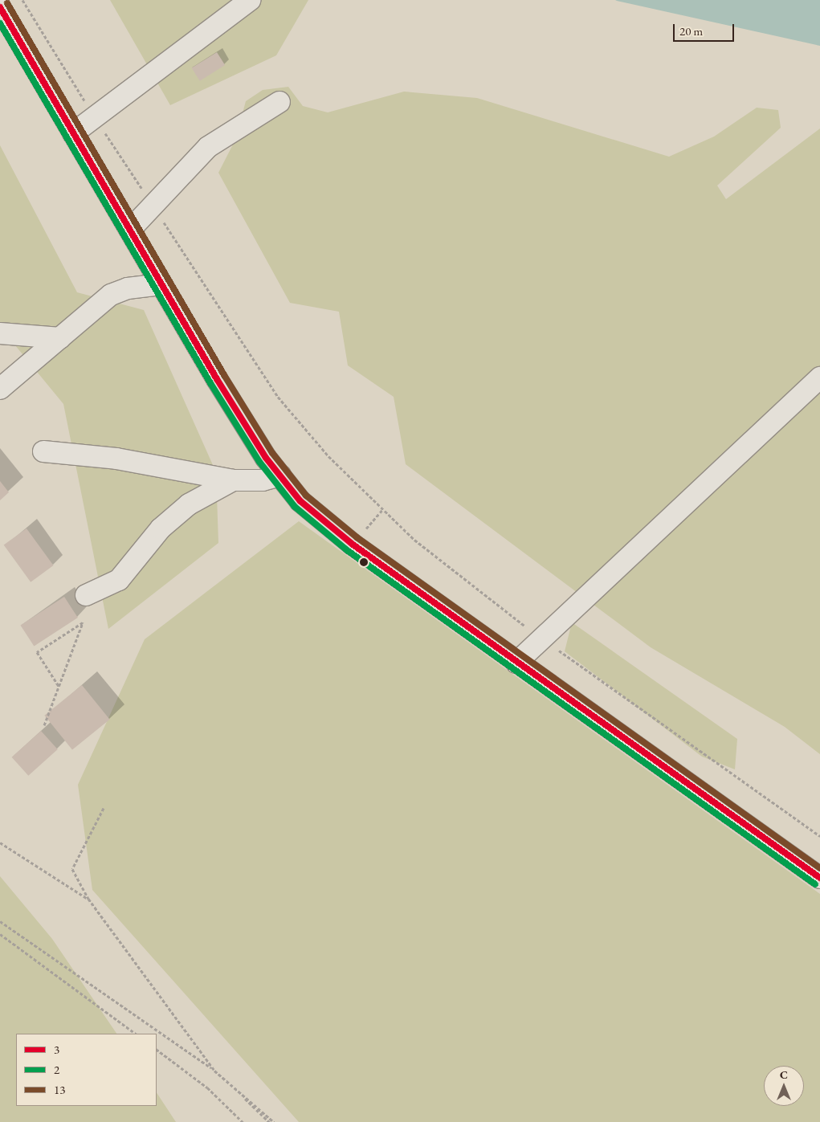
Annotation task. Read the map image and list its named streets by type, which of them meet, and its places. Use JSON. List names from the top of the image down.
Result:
{
  "lines": ["transit line 13", "transit line 3", "transit line 2"],
  "legend": ["3", "2", "13"],
  "scale_bar": "20 m",
  "north": "top"
}
